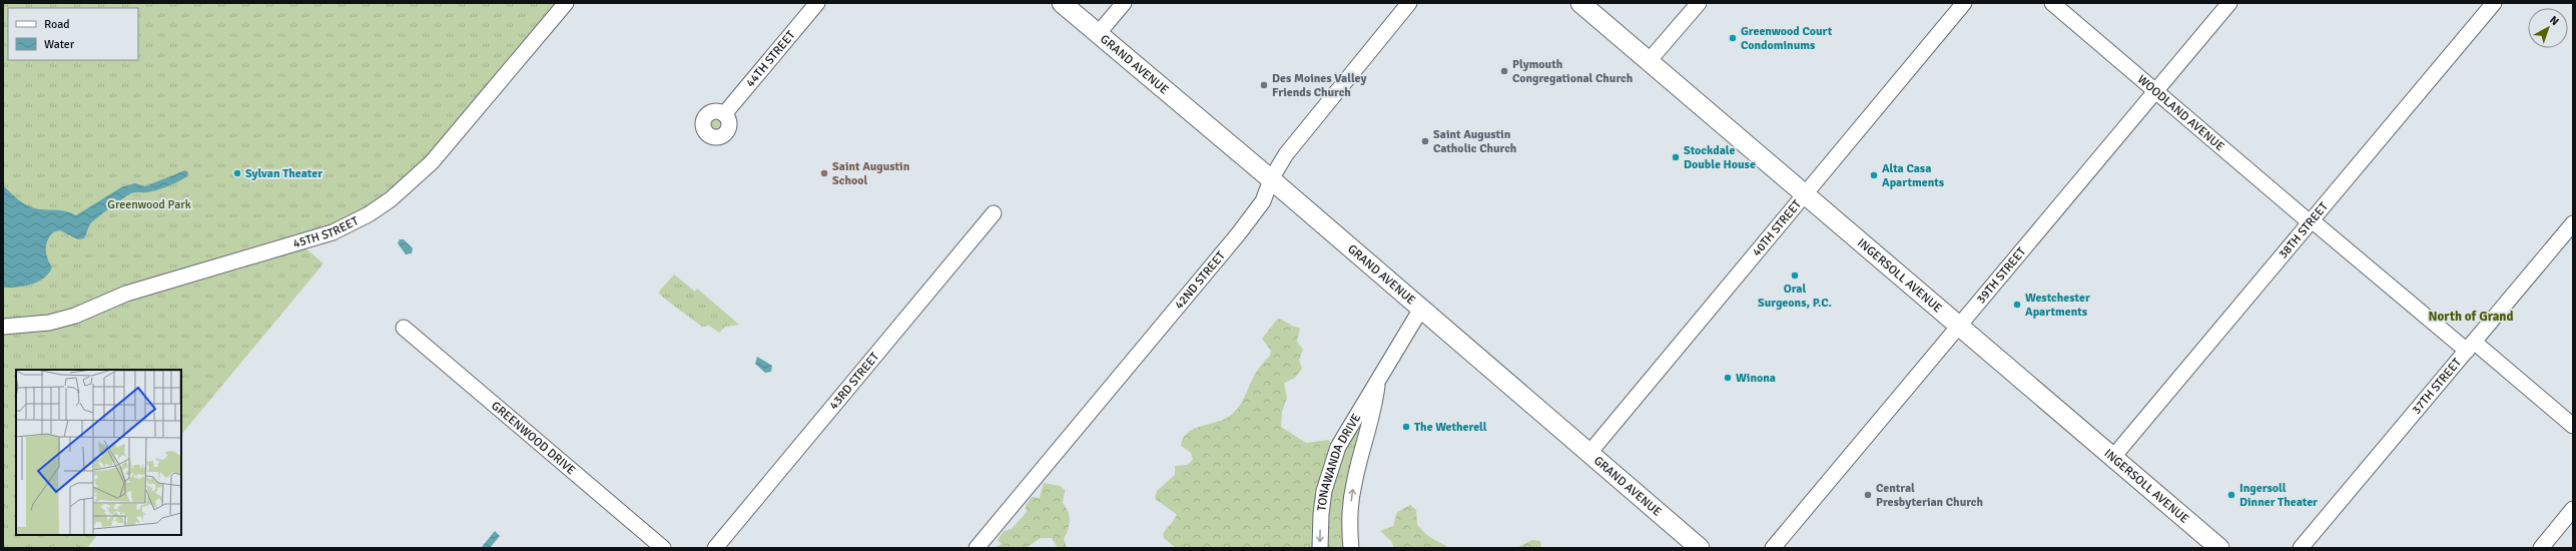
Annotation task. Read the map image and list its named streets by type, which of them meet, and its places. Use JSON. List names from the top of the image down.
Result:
{
  "streets": {
    "main road": ["GRAND AVENUE", "INGERSOLL AVENUE"],
    "street": [
      "44TH STREET",
      "WOODLAND AVENUE",
      "40TH STREET",
      "38TH STREET",
      "45TH STREET",
      "39TH STREET",
      "42ND STREET",
      "43RD STREET",
      "37TH STREET",
      "GREENWOOD DRIVE",
      "TONAWANDA DRIVE"
    ]
  },
  "crossings": [
    ["GRAND AVENUE", "40TH STREET"],
    ["GRAND AVENUE", "42ND STREET"],
    ["GRAND AVENUE", "TONAWANDA DRIVE"],
    ["WOODLAND AVENUE", "38TH STREET"],
    ["WOODLAND AVENUE", "39TH STREET"],
    ["WOODLAND AVENUE", "37TH STREET"],
    ["40TH STREET", "INGERSOLL AVENUE"],
    ["38TH STREET", "INGERSOLL AVENUE"],
    ["INGERSOLL AVENUE", "39TH STREET"]
  ],
  "districts": ["North of Grand"],
  "parks": ["Greenwood Park"],
  "places": [
    "Greenwood Court Condominums",
    "Plymouth Congregational Church",
    "Des Moines Valley Friends Church",
    "Saint Augustin Catholic Church",
    "Stockdale Double House",
    "Sylvan Theater",
    "Saint Augustin School",
    "Alta Casa Apartments",
    "Oral Surgeons, P.C.",
    "Westchester Apartments",
    "Winona",
    "The Wetherell",
    "Central Presbyterian Church",
    "Ingersoll Dinner Theater"
  ],
  "legend": ["Road", "Water"],
  "north": "top right"
}
